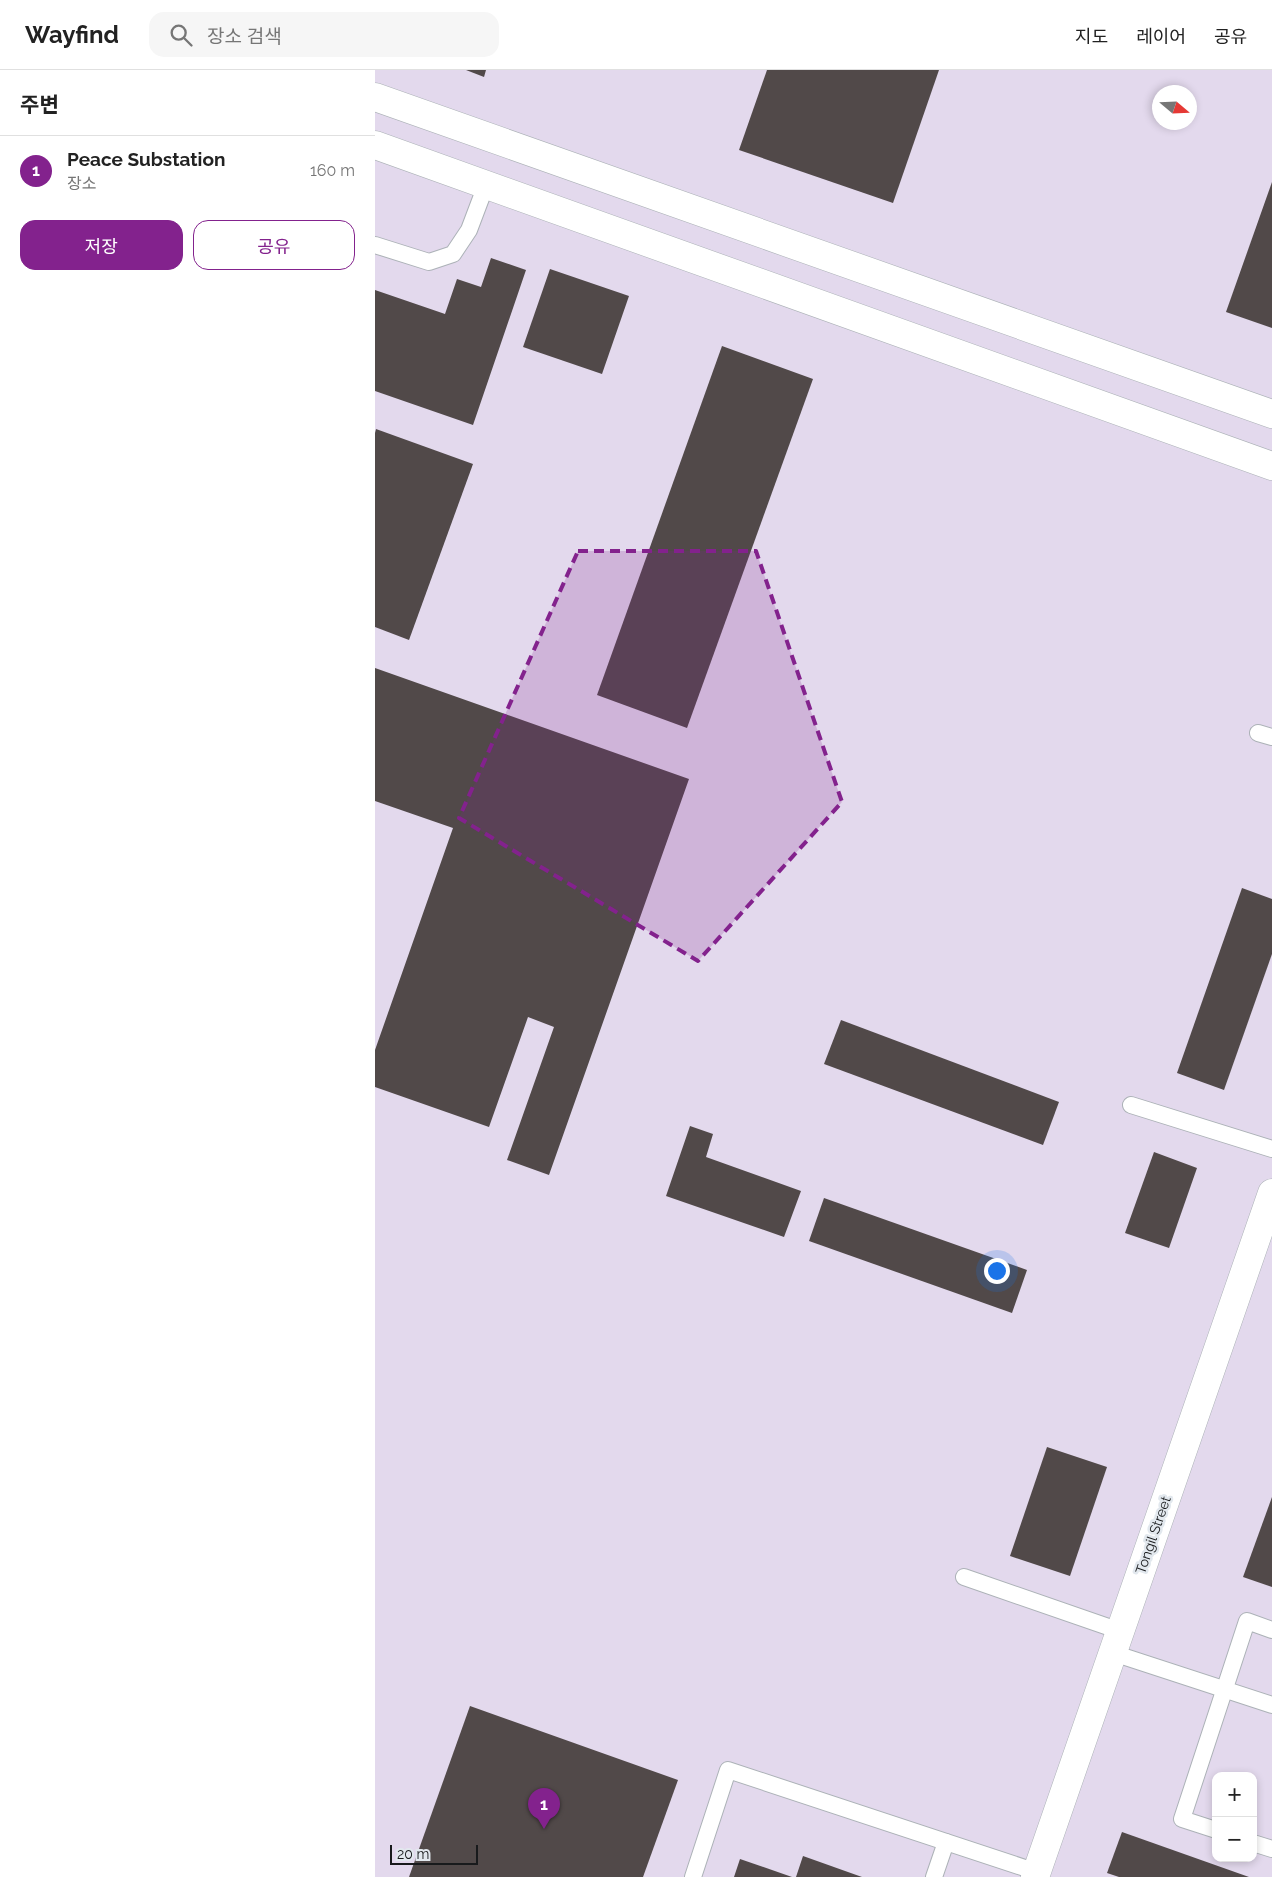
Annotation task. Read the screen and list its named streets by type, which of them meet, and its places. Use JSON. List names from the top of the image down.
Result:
{
  "streets": {
    "street": ["Tongil Street"]
  },
  "scale_bar": "20 m",
  "north": "right",
  "page": {
    "header": "Wayfind",
    "search": "장소 검색",
    "nav": ["지도", "레이어", "공유"],
    "heading": "주변",
    "list": [
      {
        "mark": "1",
        "name": "Peace Substation",
        "note": "장소",
        "value": "160 m"
      }
    ],
    "buttons": ["저장", "공유"],
    "map_buttons": ["+", "−"],
    "pins": "1",
    "scale": "20 m"
  }
}
